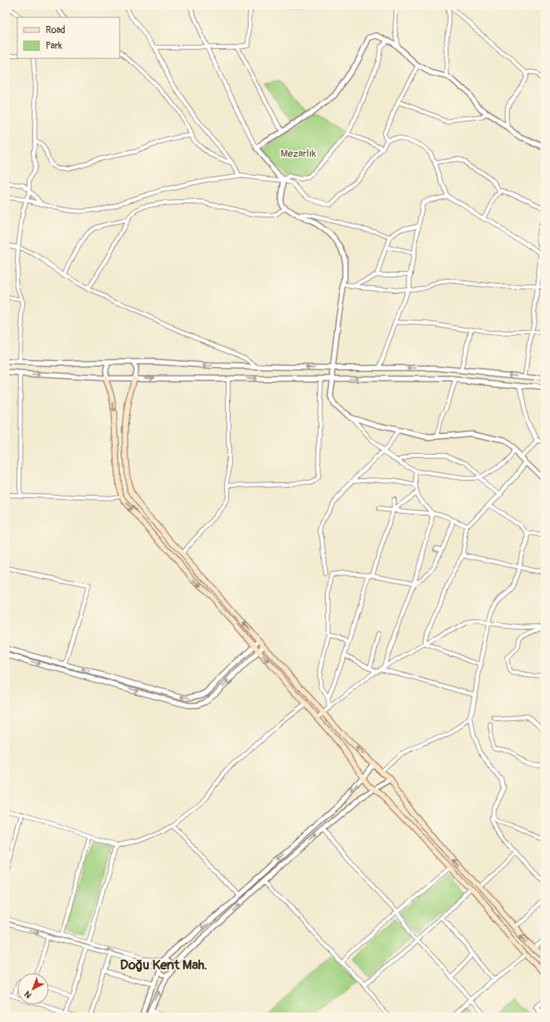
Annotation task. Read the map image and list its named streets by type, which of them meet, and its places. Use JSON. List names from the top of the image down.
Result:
{
  "districts": ["Doğu Kent Mah."],
  "parks": ["Mezarlık"],
  "legend": ["Road", "Park"],
  "north": "bottom left"
}
